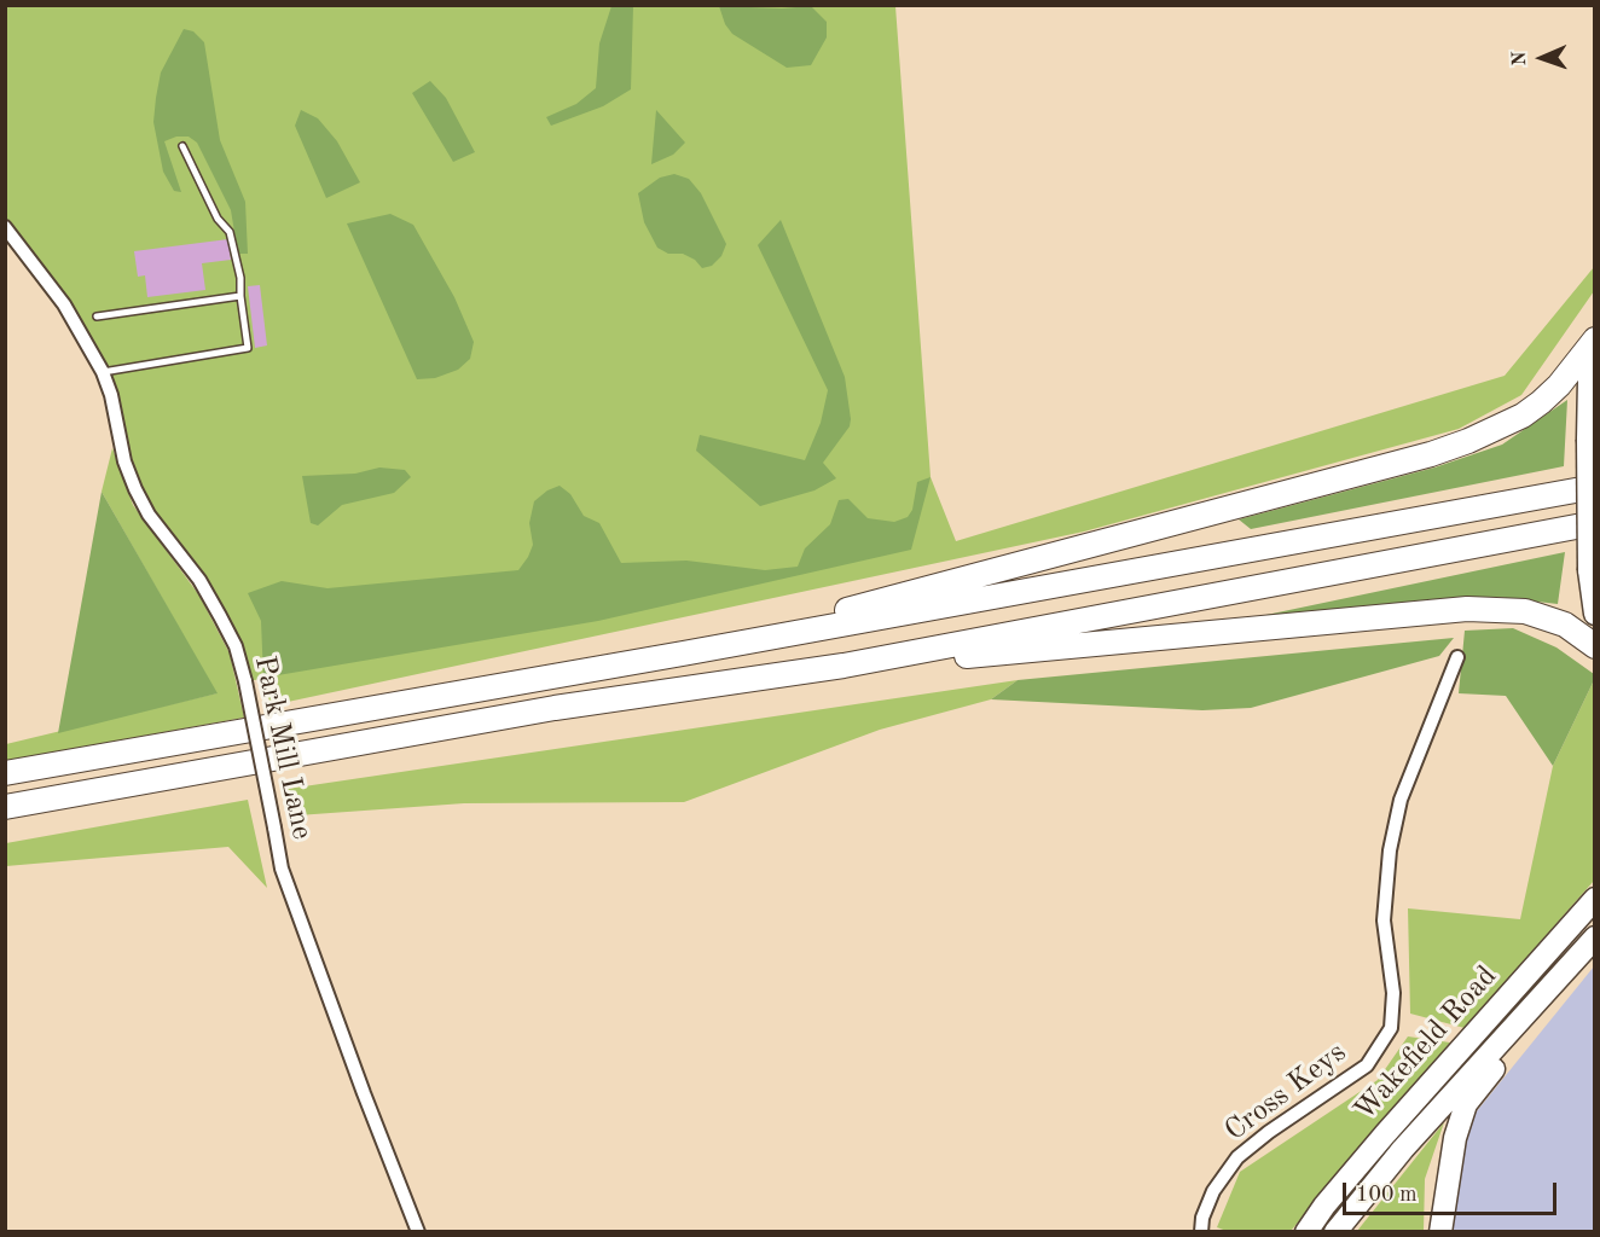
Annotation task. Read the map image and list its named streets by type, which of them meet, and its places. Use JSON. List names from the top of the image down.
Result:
{
  "streets": {
    "highway": ["Wakefield Road"],
    "street": ["Park Mill Lane", "Cross Keys"]
  },
  "scale_bar": "100 m",
  "north": "left"
}
